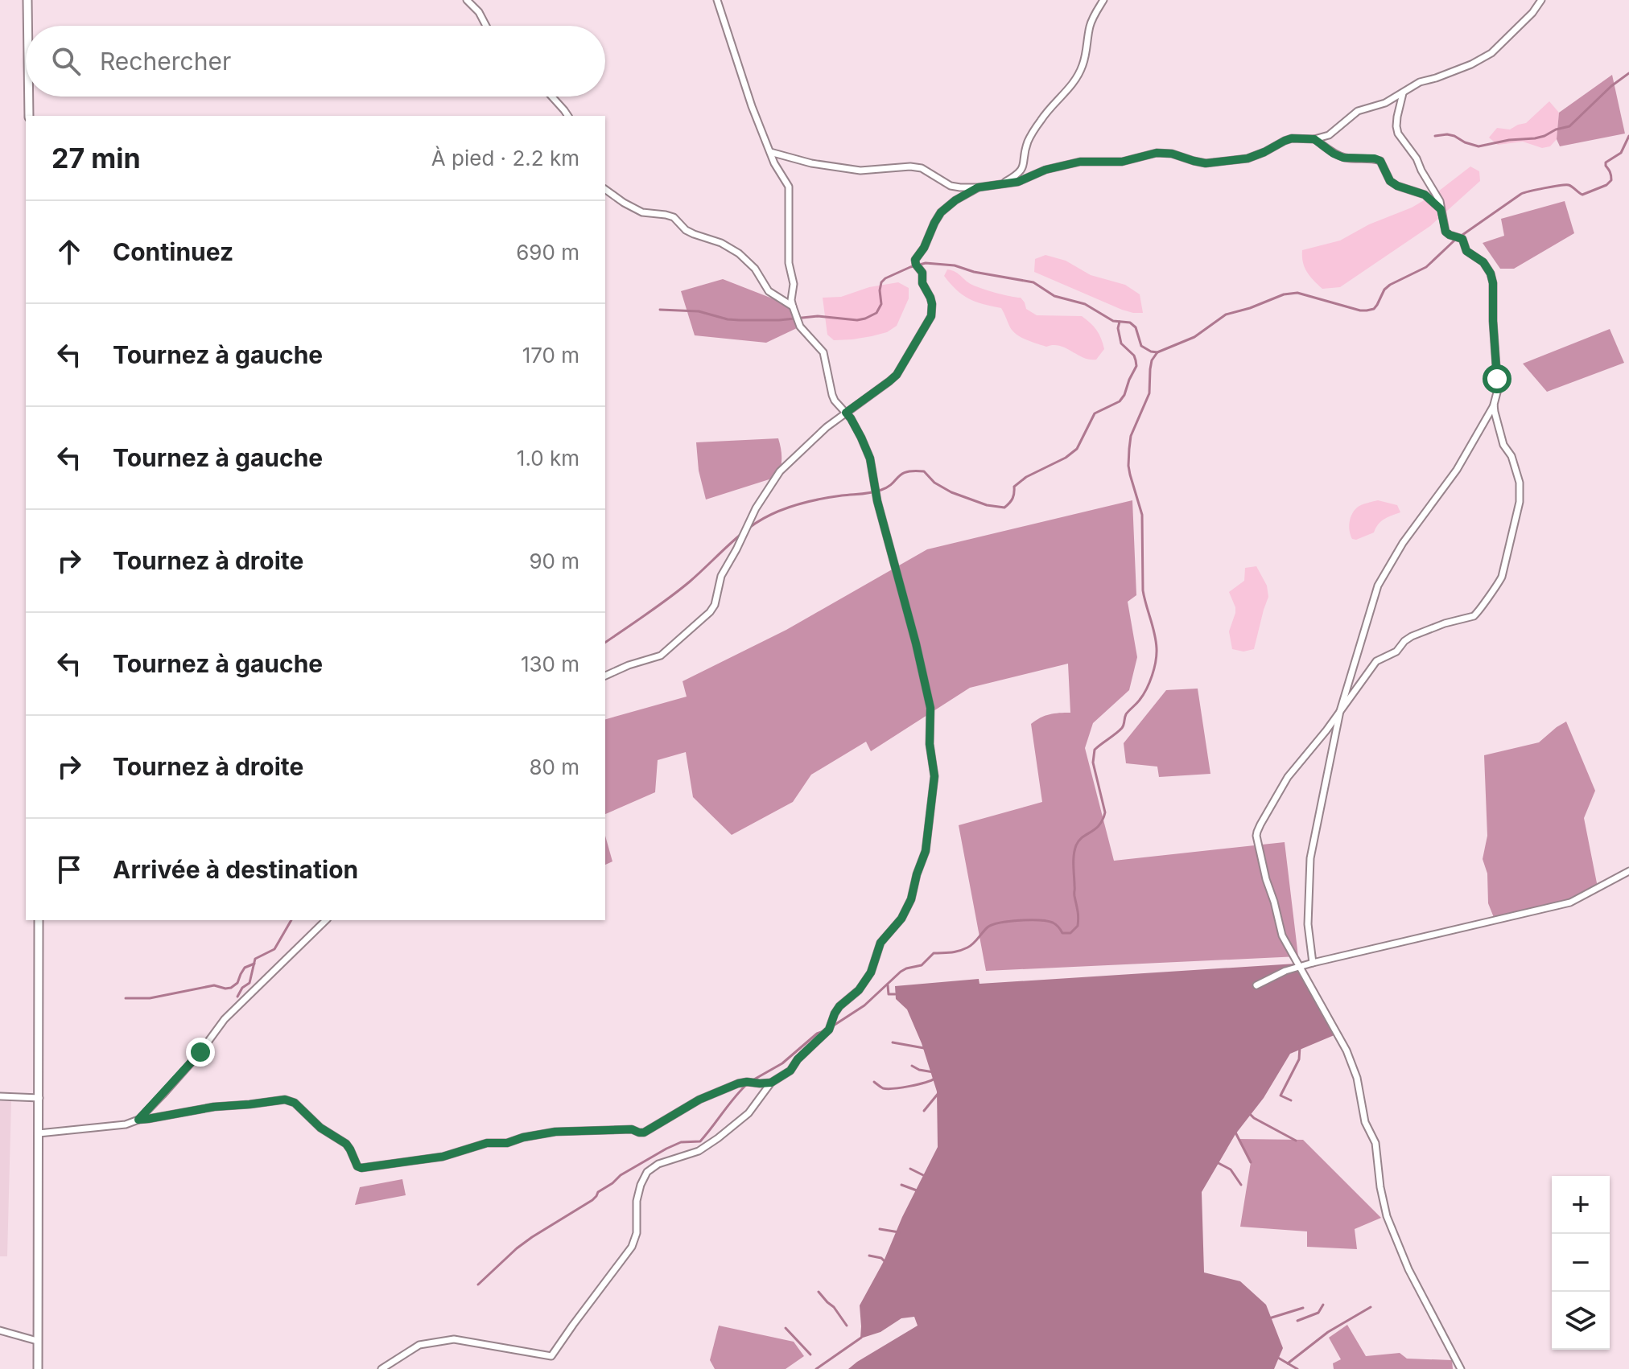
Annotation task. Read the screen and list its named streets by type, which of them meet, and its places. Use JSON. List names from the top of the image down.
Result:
{
  "page": {
    "search": "Rechercher",
    "heading": ["27 min", "À pied · 2.2 km"],
    "list": [
      ["Continuez", "690 m"],
      ["Tournez à gauche", "170 m"],
      ["Tournez à gauche", "1.0 km"],
      ["Tournez à droite", "90 m"],
      ["Tournez à gauche", "130 m"],
      ["Tournez à droite", "80 m"],
      "Arrivée à destination"
    ],
    "map_buttons": ["+", "−"]
  }
}
